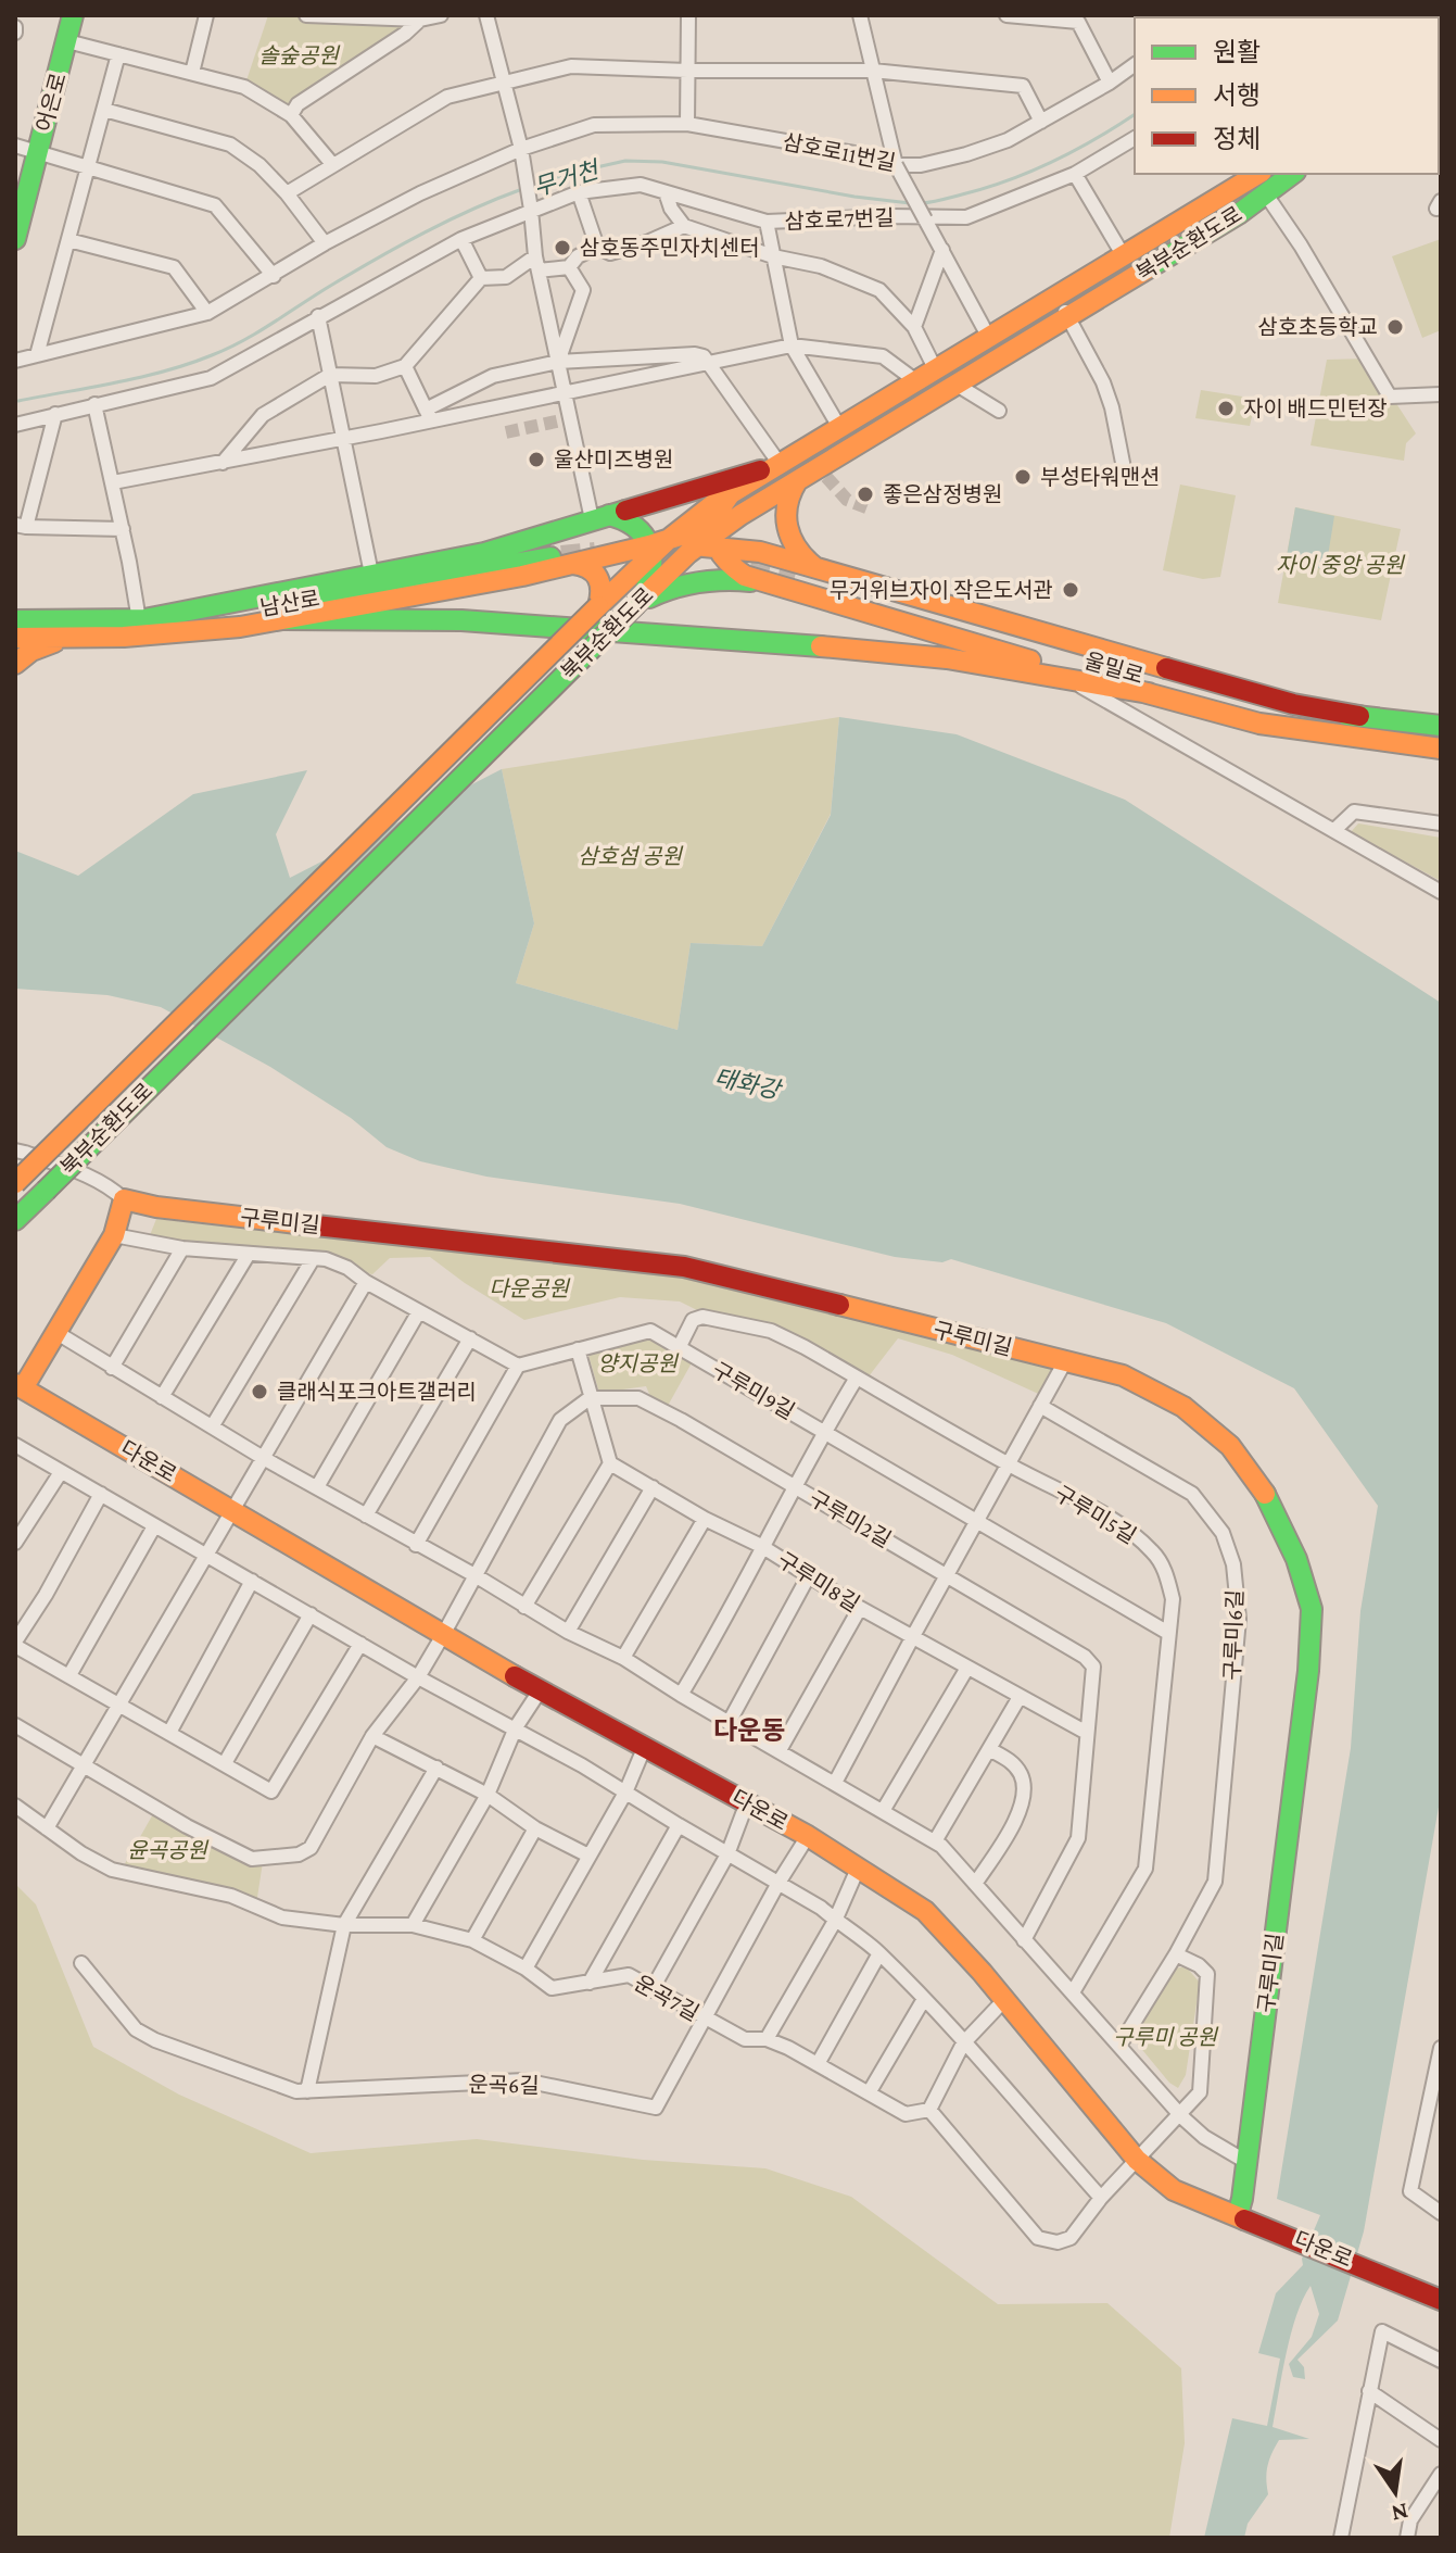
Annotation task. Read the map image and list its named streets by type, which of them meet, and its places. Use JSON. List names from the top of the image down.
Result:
{
  "streets": {
    "main road": [
      "어은로",
      "북부순환도로",
      "남산로",
      "울밀로",
      "구루미길",
      "다운로"
    ],
    "street": [
      "삼호로11번길",
      "삼호로7번길",
      "구루미9길",
      "구루미5길",
      "구루미2길",
      "구루미8길",
      "구루미6길",
      "운곡7길",
      "운곡6길"
    ]
  },
  "crossings": [
    ["구루미길", "다운로"],
    ["구루미9길", "구루미5길"],
    ["다운로", "운곡6길"],
    ["구루미2길", "구루미8길"],
    ["운곡7길", "운곡6길"]
  ],
  "districts": ["다운동"],
  "water": ["무거천", "태화강"],
  "parks": [
    "솔숲공원",
    "자이 중앙 공원",
    "삼호섬 공원",
    "다운공원",
    "양지공원",
    "윤곡공원",
    "구루미 공원"
  ],
  "places": [
    "삼호동주민자치센터",
    "삼호초등학교",
    "자이 배드민턴장",
    "울산미즈병원",
    "부성타워맨션",
    "좋은삼정병원",
    "무거위브자이 작은도서관",
    "클래식포크아트갤러리"
  ],
  "legend": ["원활", "서행", "정체"],
  "north": "bottom"
}
